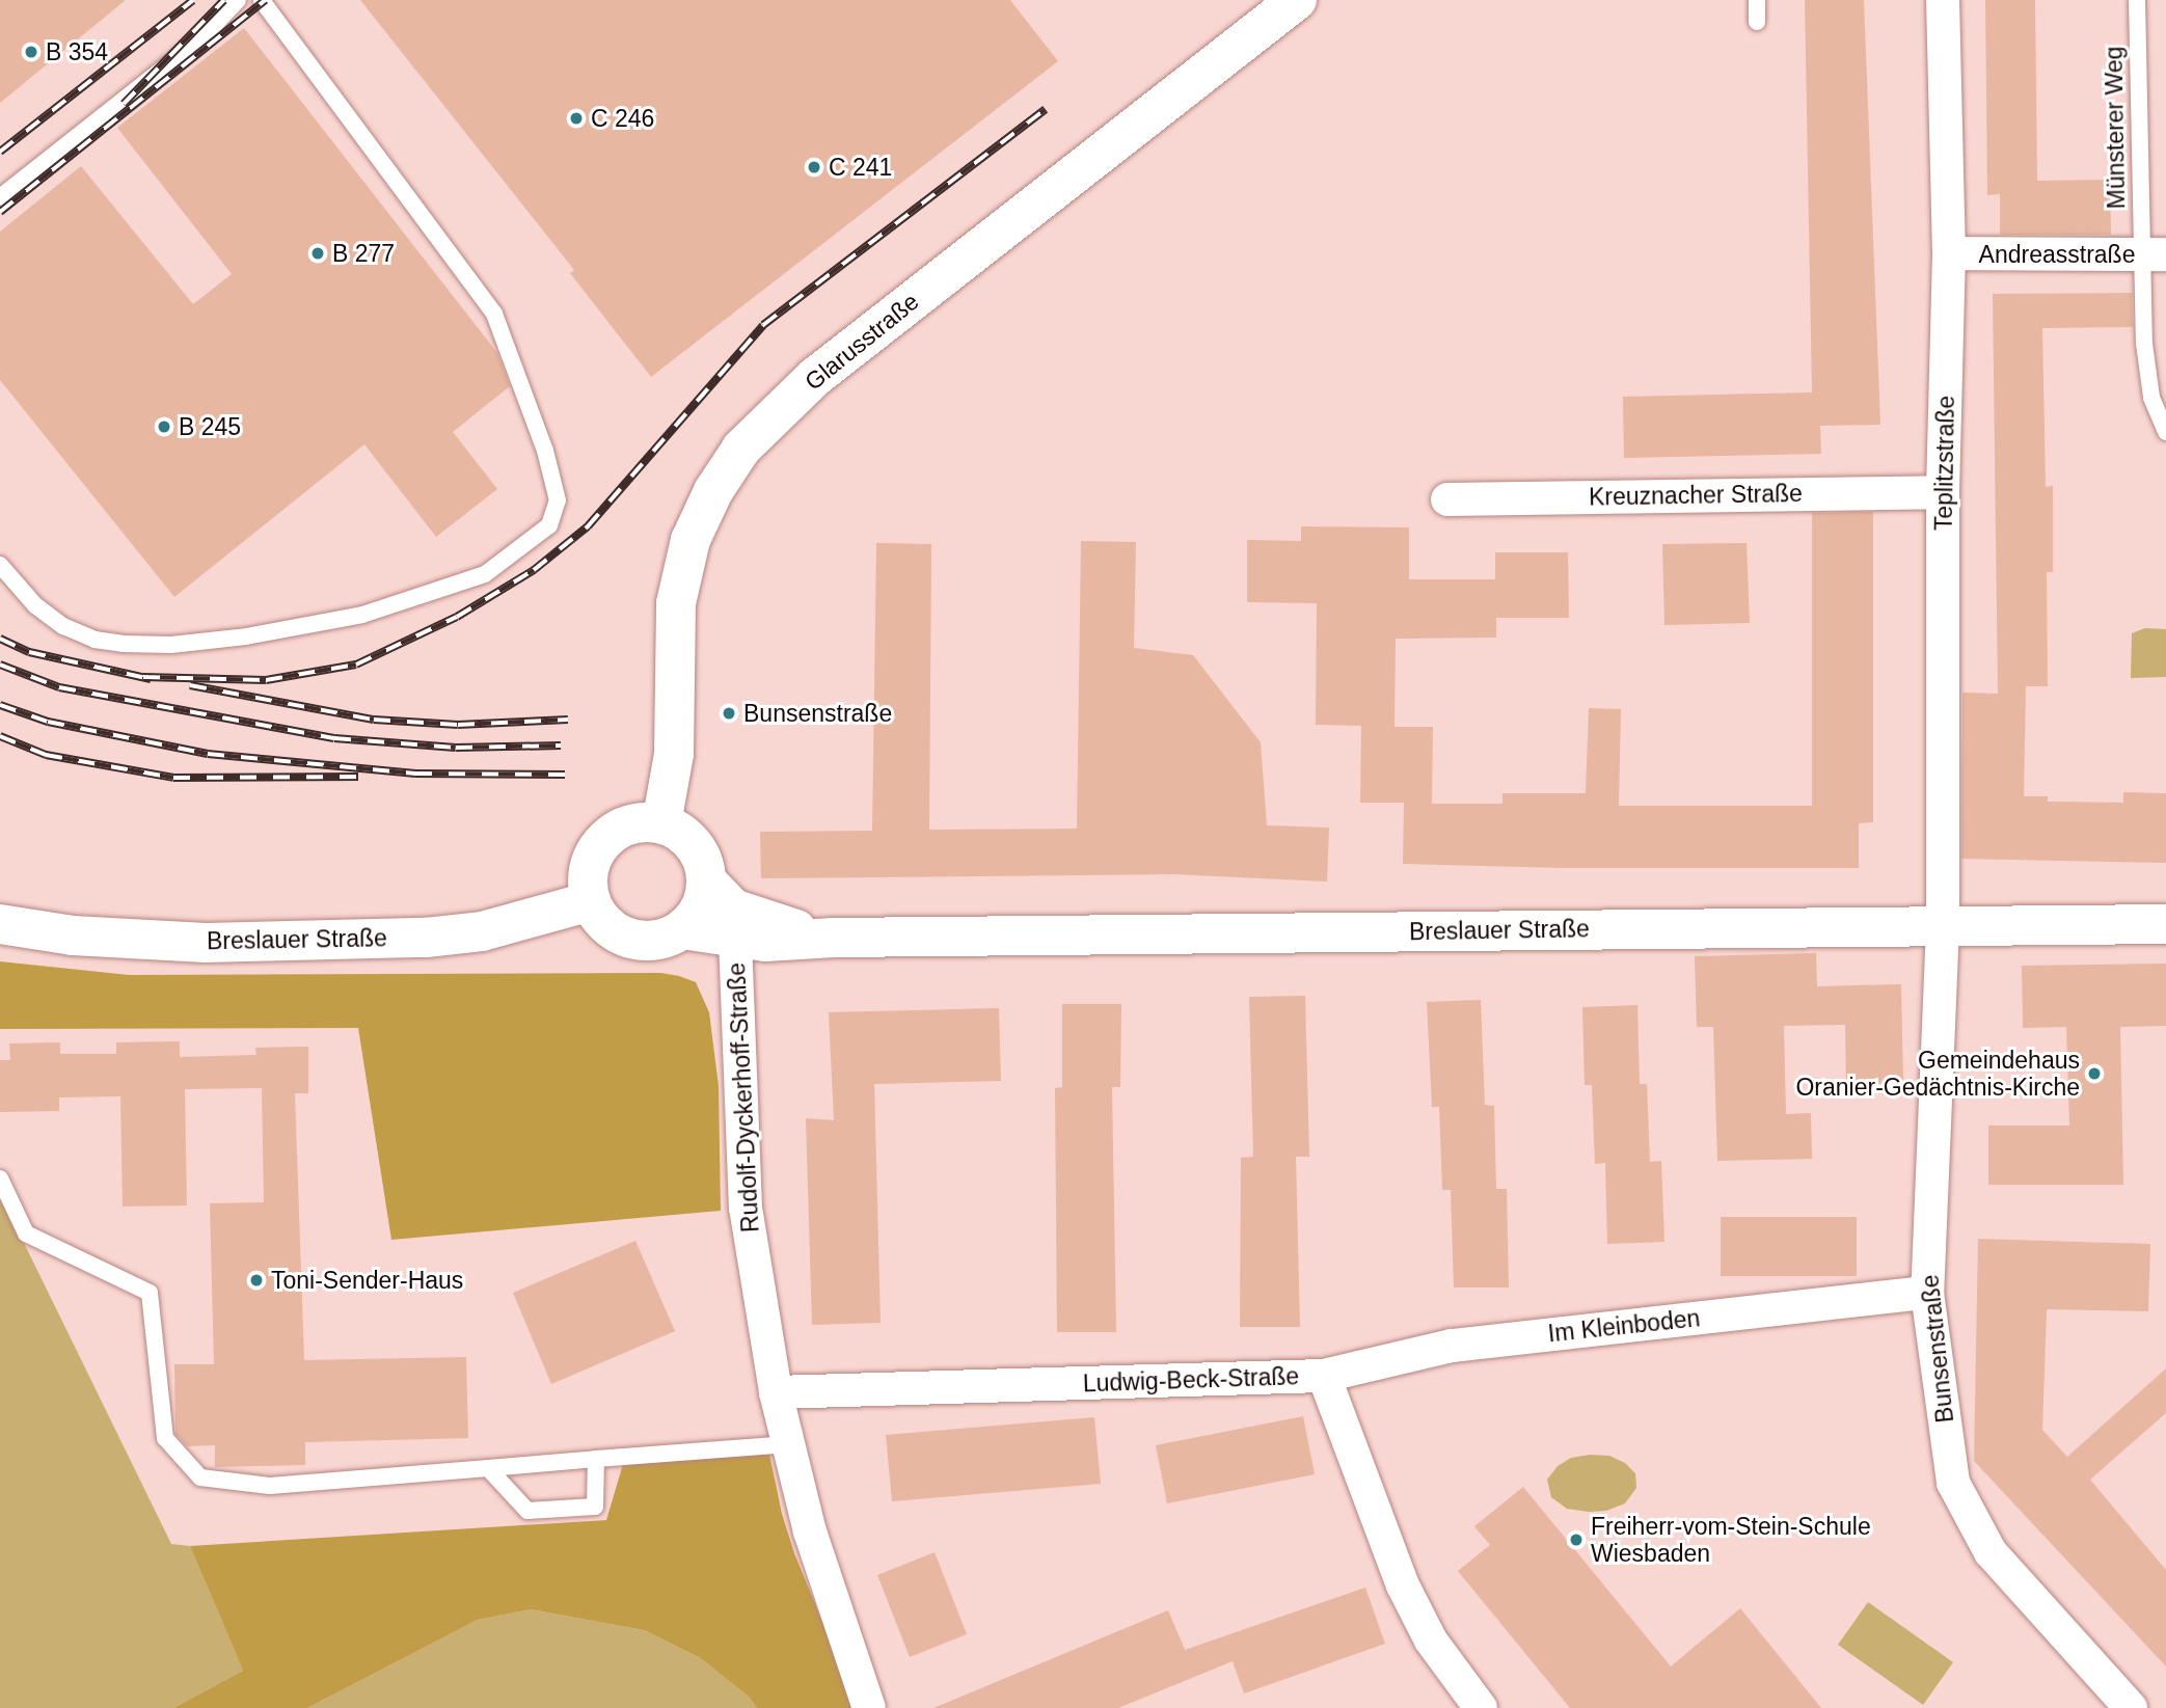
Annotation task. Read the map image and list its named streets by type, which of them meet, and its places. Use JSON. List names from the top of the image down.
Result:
{
  "streets": {
    "street": [
      "Andreasstraße",
      "Glarusstraße",
      "Teplitzstraße",
      "Kreuznacher Straße",
      "Breslauer Straße",
      "Rudolf-Dyckerhoff-Straße",
      "Im Kleinboden",
      "Bunsenstraße",
      "Ludwig-Beck-Straße"
    ],
    "lane": ["Münsterer Weg"]
  },
  "crossings": [
    ["Münsterer Weg", "Andreasstraße"],
    ["Andreasstraße", "Teplitzstraße"],
    ["Glarusstraße", "Breslauer Straße"],
    ["Glarusstraße", "Rudolf-Dyckerhoff-Straße"],
    ["Teplitzstraße", "Kreuznacher Straße"],
    ["Teplitzstraße", "Breslauer Straße"],
    ["Teplitzstraße", "Bunsenstraße"],
    ["Breslauer Straße", "Rudolf-Dyckerhoff-Straße"],
    ["Breslauer Straße", "Bunsenstraße"],
    ["Rudolf-Dyckerhoff-Straße", "Ludwig-Beck-Straße"],
    ["Im Kleinboden", "Bunsenstraße"],
    ["Im Kleinboden", "Ludwig-Beck-Straße"]
  ],
  "places": [
    "B 354",
    "C 246",
    "C 241",
    "B 277",
    "B 245",
    "Bunsenstraße",
    "Gemeindehaus Oranier-Gedächtnis-Kirche",
    "Toni-Sender-Haus",
    "Freiherr-vom-Stein-Schule Wiesbaden"
  ]
}
